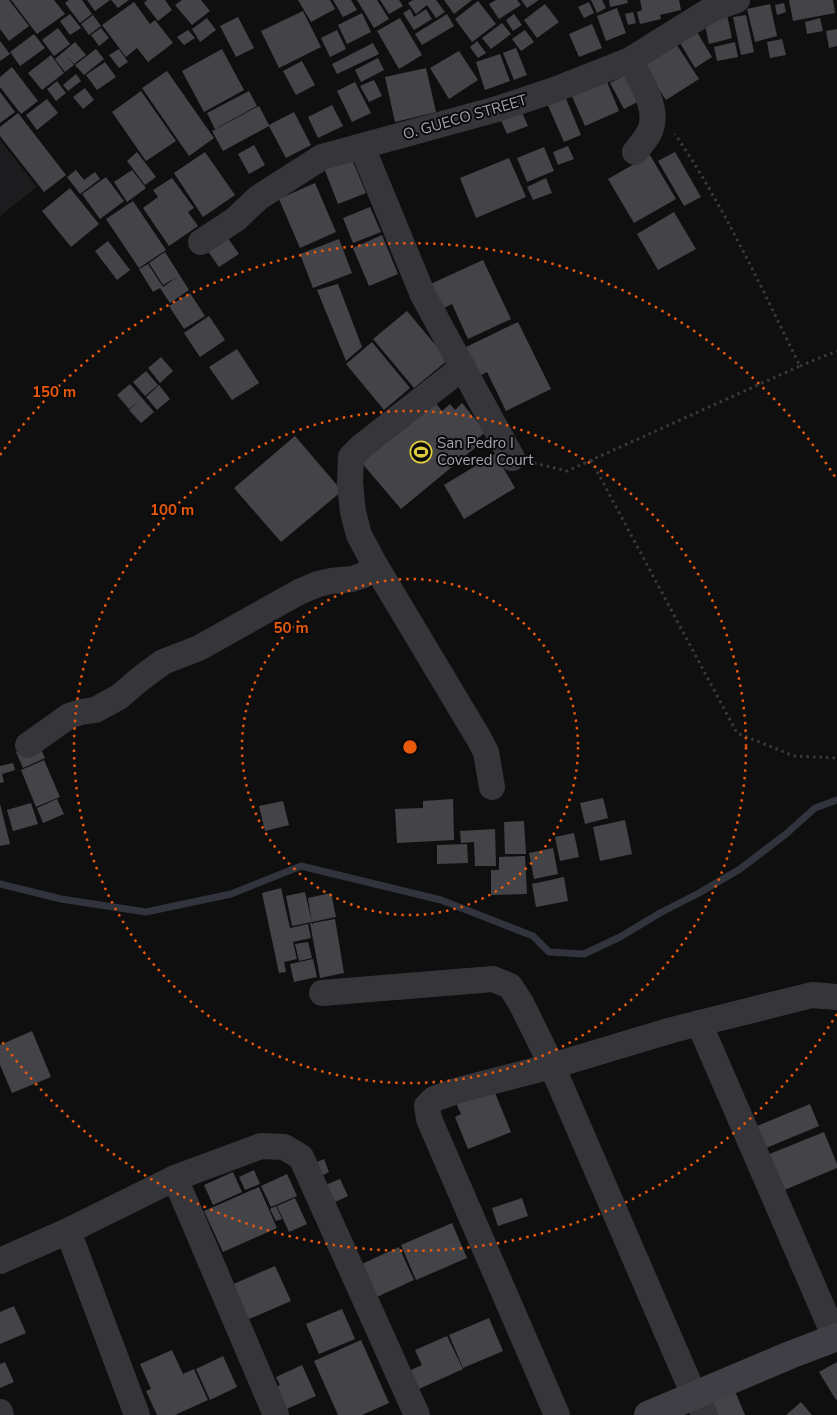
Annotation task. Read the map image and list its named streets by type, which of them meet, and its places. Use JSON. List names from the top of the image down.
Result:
{
  "streets": {
    "street": ["O. GUECO STREET"]
  },
  "places": {
    "sports": ["San Pedro I Covered Court"]
  },
  "rings": ["150 m", "100 m", "50 m"]
}
